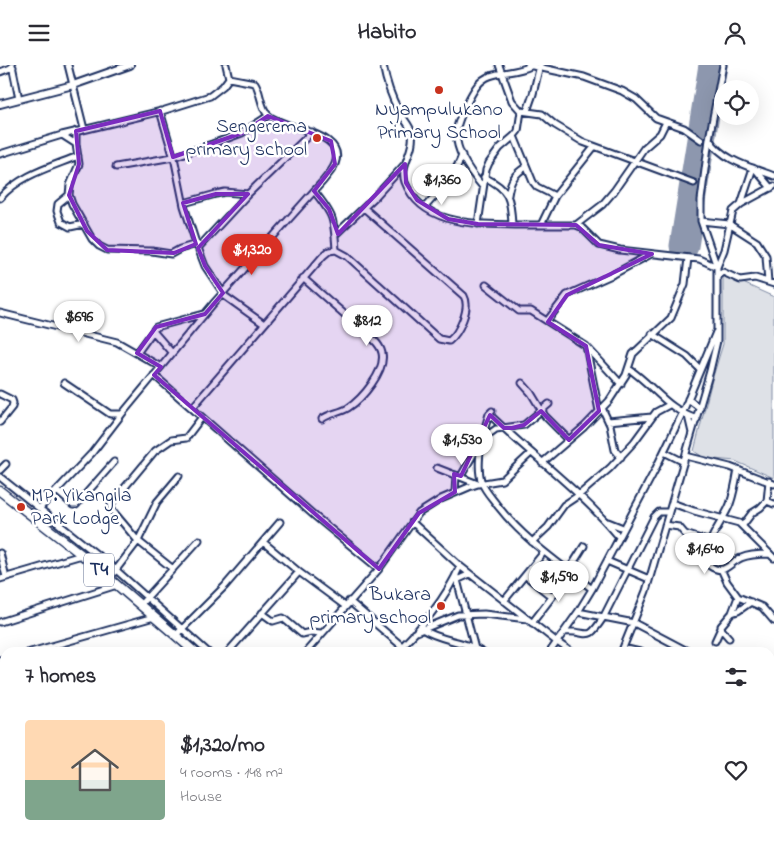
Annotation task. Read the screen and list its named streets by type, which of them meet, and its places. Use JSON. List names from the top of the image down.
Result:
{
  "streets": {
    "highway": ["T4"]
  },
  "places": [
    "Nyampulukano Primary School",
    "Sengerema primary school",
    "MP. Yikangila Park Lodge",
    "Bukara primary school"
  ],
  "page": {
    "header": "Habito",
    "price": [
      "$1,360",
      "$1,320",
      "$696",
      "$812",
      "$1,530",
      "$1,640",
      "$1,590"
    ],
    "heading": "7 homes",
    "list": [
      {
        "name": "$1,320/mo",
        "note": "4 rooms · 148 m² · House"
      }
    ]
  }
}
